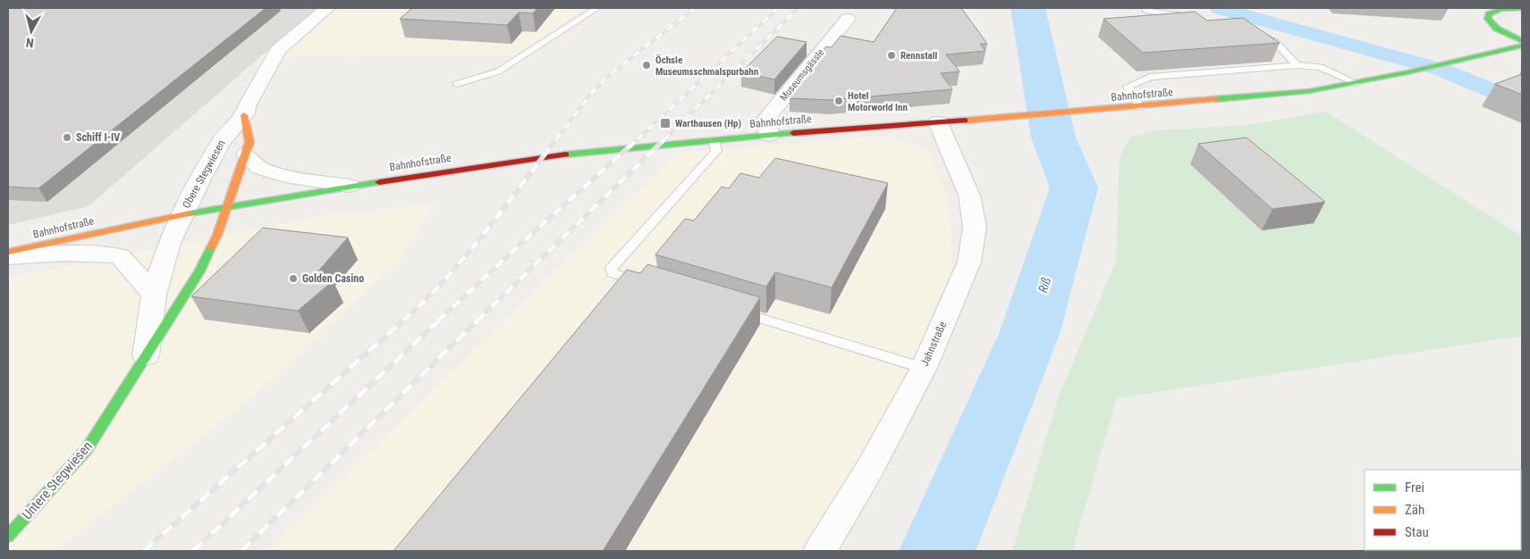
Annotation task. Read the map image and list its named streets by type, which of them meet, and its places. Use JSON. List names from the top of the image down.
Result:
{
  "streets": {
    "main road": ["Bahnhofstraße", "Untere Stegwiesen"],
    "street": ["Museumsgässle", "Obere Stegwiesen", "Jahnstraße"]
  },
  "crossings": [
    ["Museumsgässle", "Bahnhofstraße"],
    ["Bahnhofstraße", "Obere Stegwiesen"],
    ["Bahnhofstraße", "Jahnstraße"],
    ["Bahnhofstraße", "Untere Stegwiesen"],
    ["Obere Stegwiesen", "Untere Stegwiesen"]
  ],
  "water": ["Riß"],
  "places": {
    "other": [
      "Rennstall",
      "Öchsle Museumsschmalspurbahn",
      "Hotel Motorworld Inn",
      "Schiff I-IV",
      "Golden Casino"
    ],
    "transit": ["Warthausen (Hp)"]
  },
  "legend": ["Frei", "Zäh", "Stau"],
  "north": "bottom"
}
